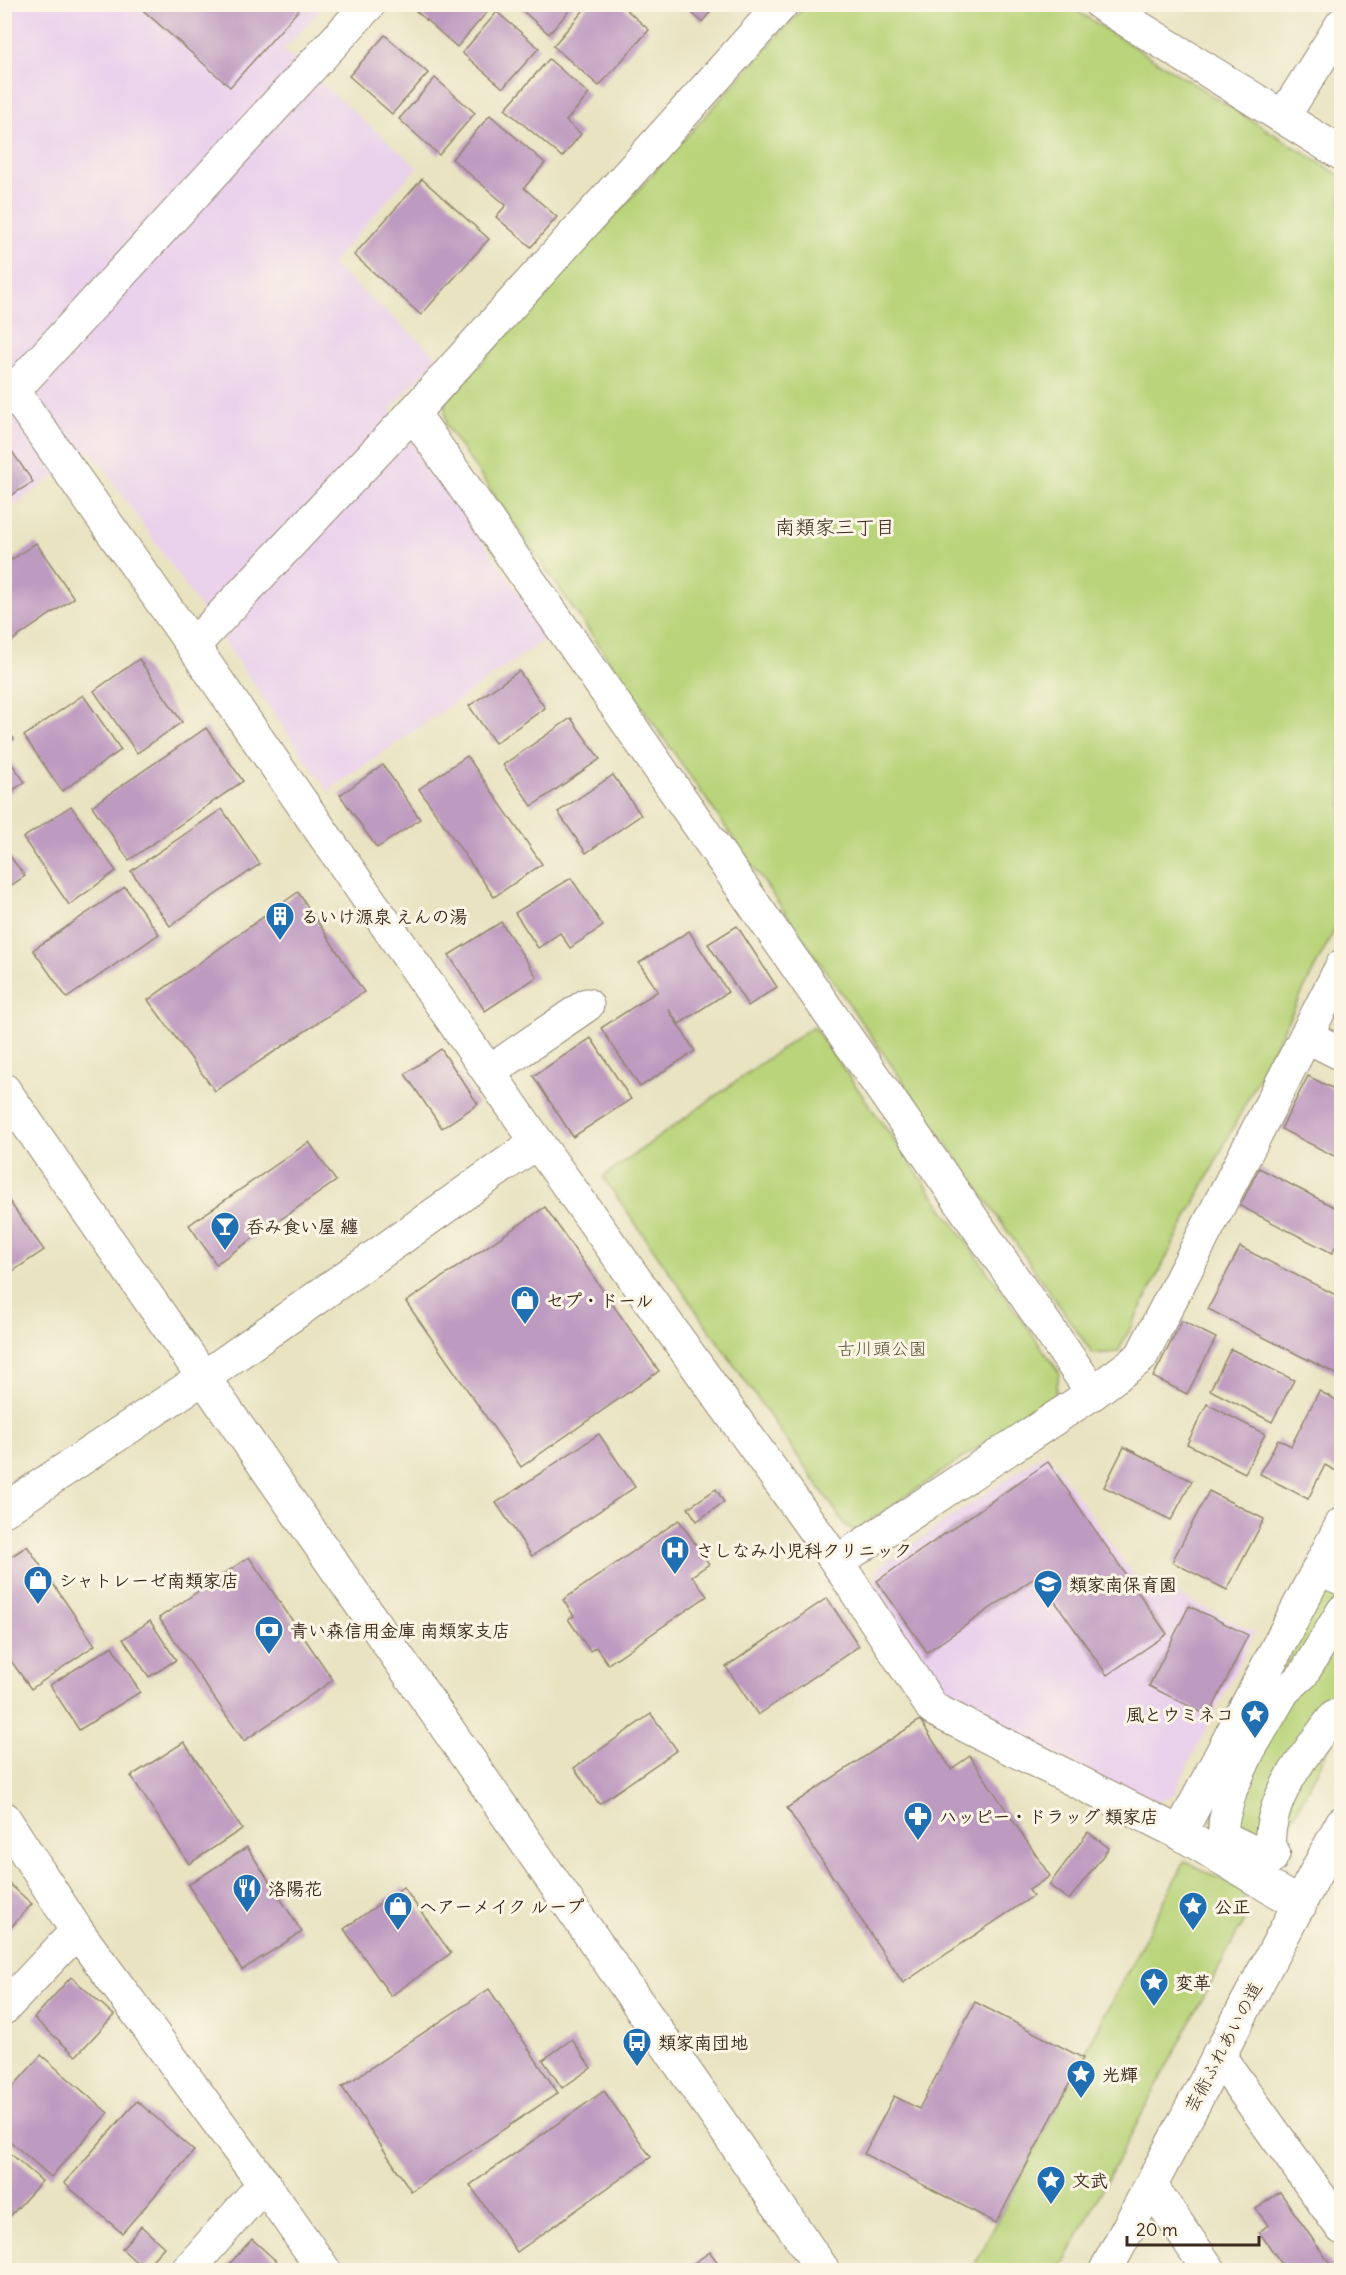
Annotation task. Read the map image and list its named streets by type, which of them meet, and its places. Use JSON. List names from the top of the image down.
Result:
{
  "streets": {
    "street": ["芸術ふれあいの道"]
  },
  "districts": ["南類家三丁目"],
  "parks": ["古川頭公園"],
  "places": {
    "building": ["るいけ源泉 えんの湯"],
    "bar": ["呑み食い屋 纏"],
    "shop": ["セプ・ドール", "シャトレーゼ南類家店", "ヘアーメイク ループ"],
    "hospital": ["さしなみ小児科クリニック"],
    "school or university": ["類家南保育園"],
    "bank": ["青い森信用金庫 南類家支店"],
    "place": [
      "風とウミネコ",
      "公正",
      "変革",
      "光輝",
      "文武"
    ],
    "pharmacy": ["ハッピー・ドラッグ 類家店"],
    "restaurant": ["洛陽花"],
    "bus stop": ["類家南団地"]
  },
  "scale_bar": "20 m"
}
